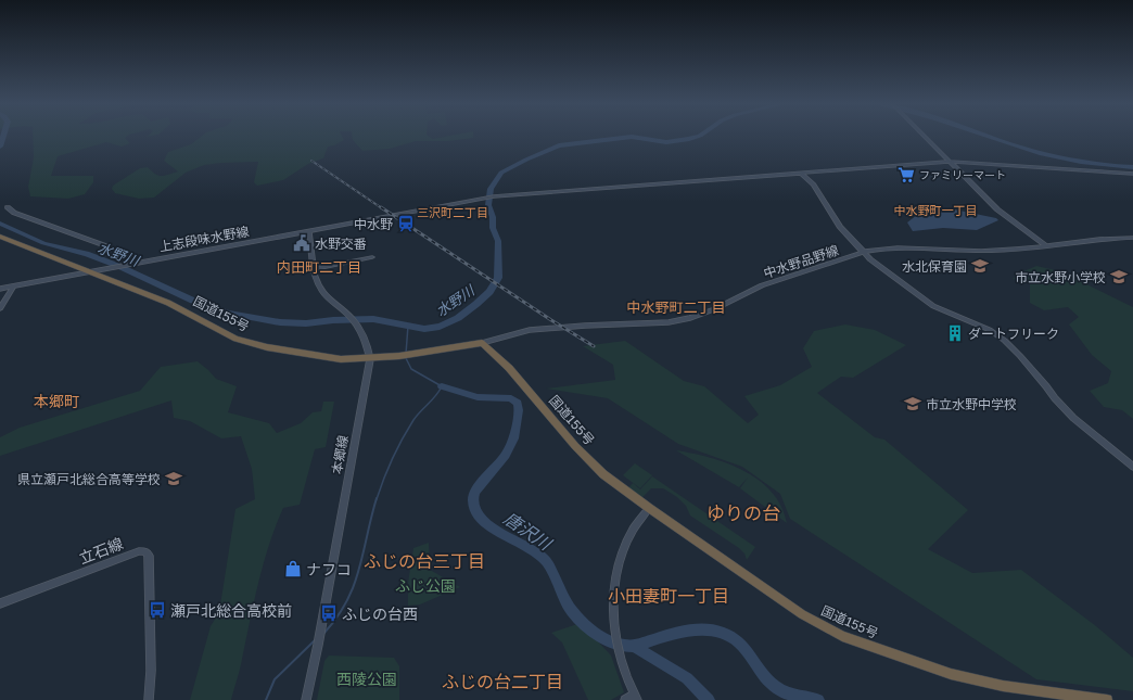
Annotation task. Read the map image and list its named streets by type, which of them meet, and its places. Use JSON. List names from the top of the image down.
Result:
{
  "streets": {
    "highway": ["国道155号"],
    "street": [
      "上志段味水野線",
      "中水野品野線",
      "本郷線",
      "立石線"
    ]
  },
  "crossings": [
    ["上志段味水野線", "国道155号"],
    ["上志段味水野線", "本郷線"],
    ["中水野品野線", "国道155号"],
    ["国道155号", "本郷線"]
  ],
  "districts": [
    "中水野町一丁目",
    "三沢町二丁目",
    "内田町二丁目",
    "中水野町二丁目",
    "本郷町",
    "ゆりの台",
    "ふじの台三丁目",
    "小田妻町一丁目",
    "ふじの台二丁目"
  ],
  "water": ["水野川", "唐沢川"],
  "parks": ["ふじ公園", "西陵公園"],
  "places": {
    "supermarket": ["ファミリーマート"],
    "station": ["中水野"],
    "public building": ["水野交番"],
    "school or university": [
      "水北保育園",
      "市立水野小学校",
      "市立水野中学校",
      "県立瀬戸北総合高等学校"
    ],
    "building": ["ダートフリーク"],
    "shop": ["ナフコ"],
    "bus stop": ["瀬戸北総合高校前", "ふじの台西"]
  }
}
